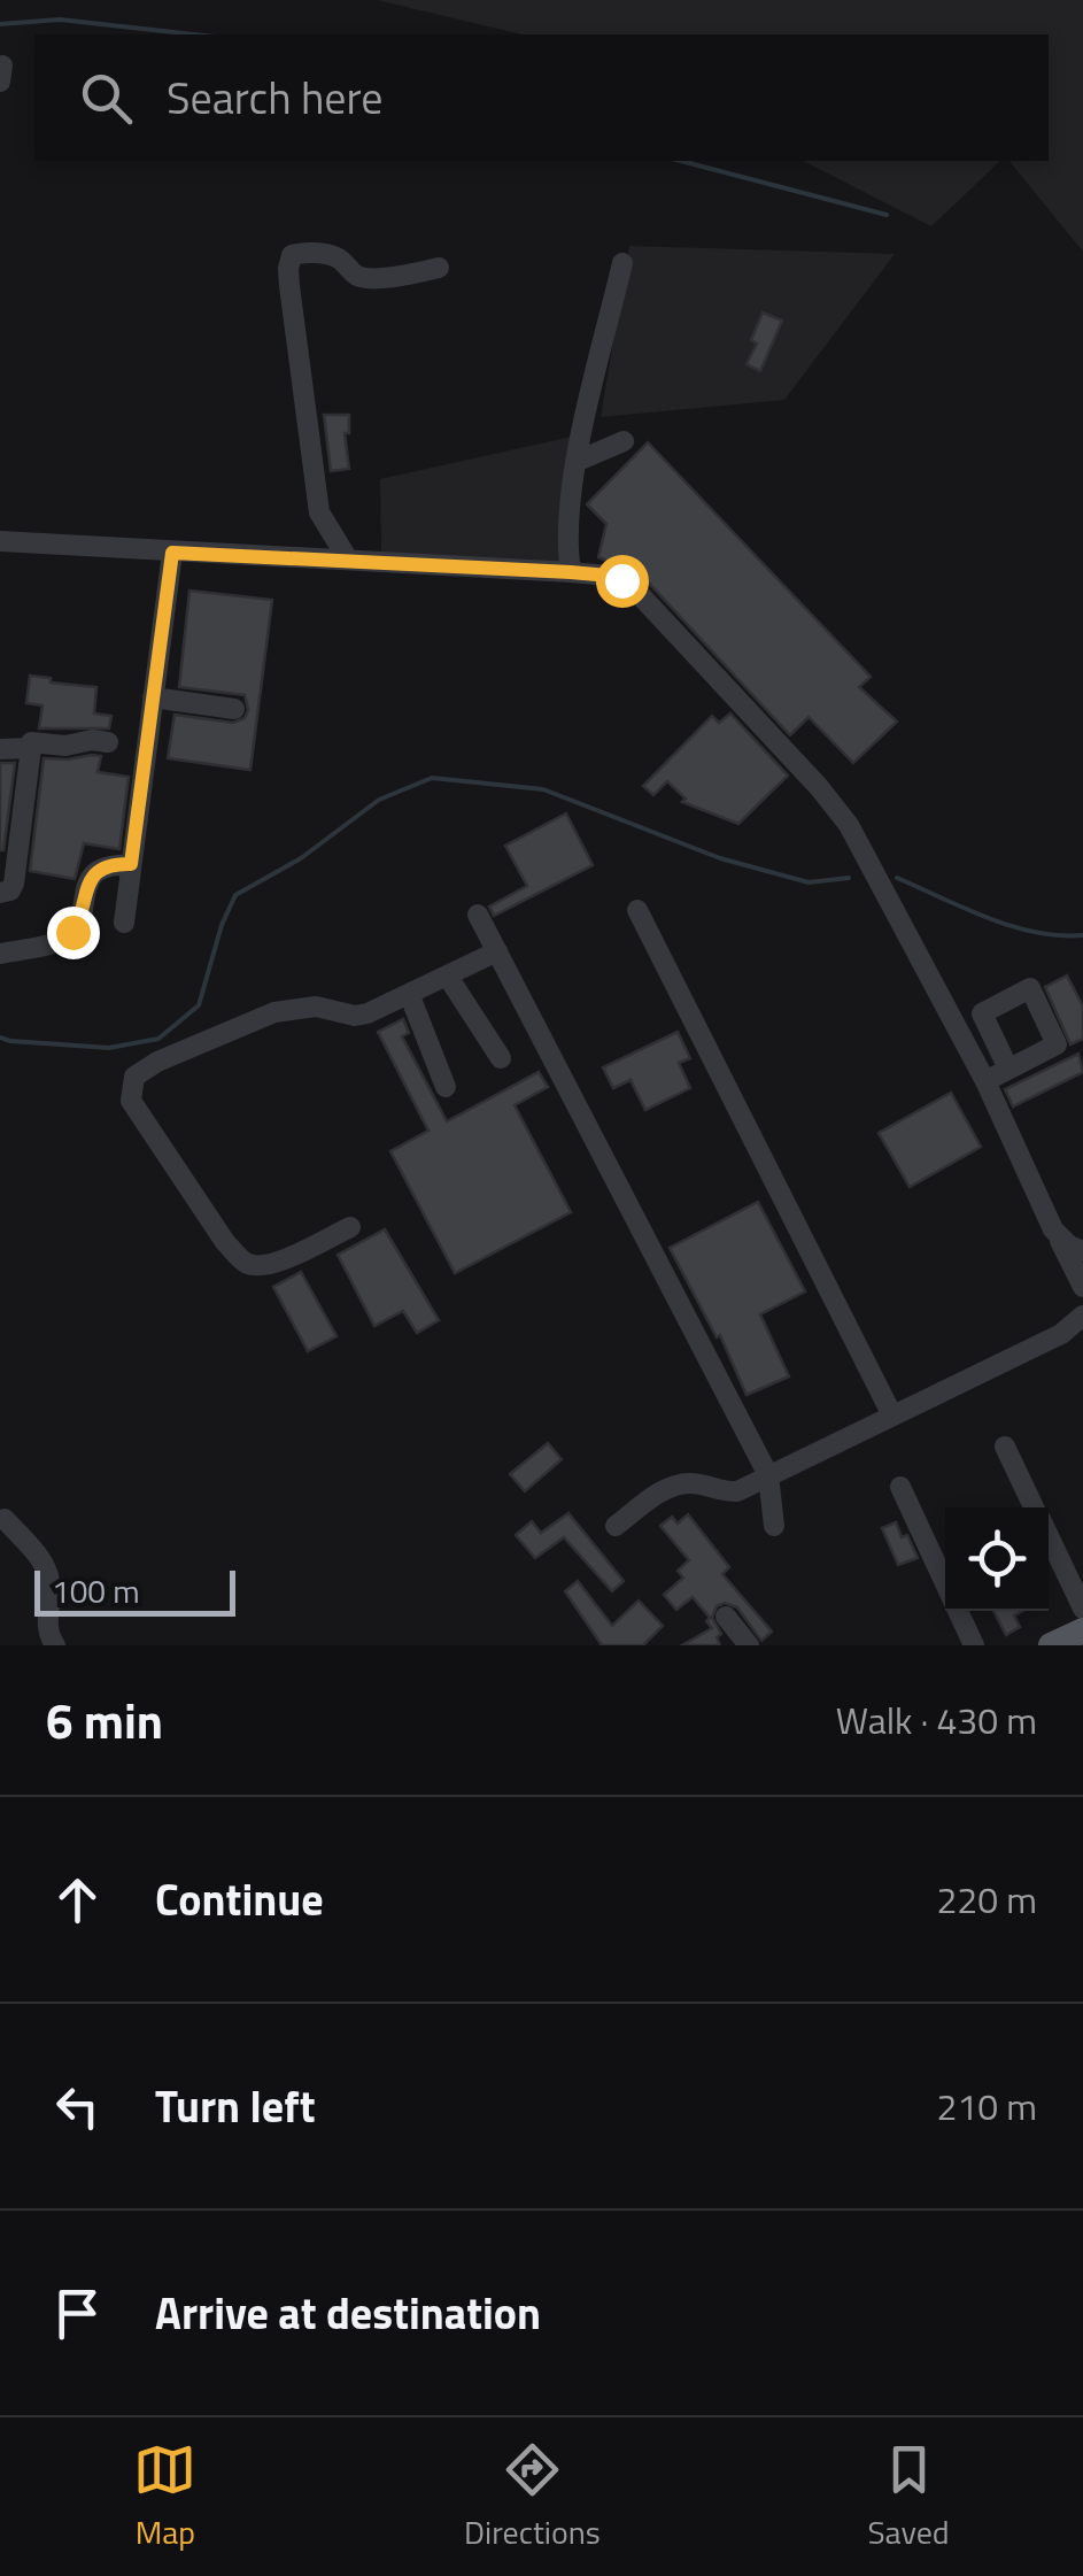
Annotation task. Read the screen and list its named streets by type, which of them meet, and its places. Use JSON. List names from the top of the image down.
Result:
{
  "scale_bar": "100 m",
  "page": {
    "search": "Search here",
    "scale": "100 m",
    "heading": ["6 min", "Walk · 430 m"],
    "list": [
      ["Continue", "220 m"],
      ["Turn left", "210 m"],
      "Arrive at destination"
    ],
    "nav": ["Map", "Directions", "Saved"]
  }
}
